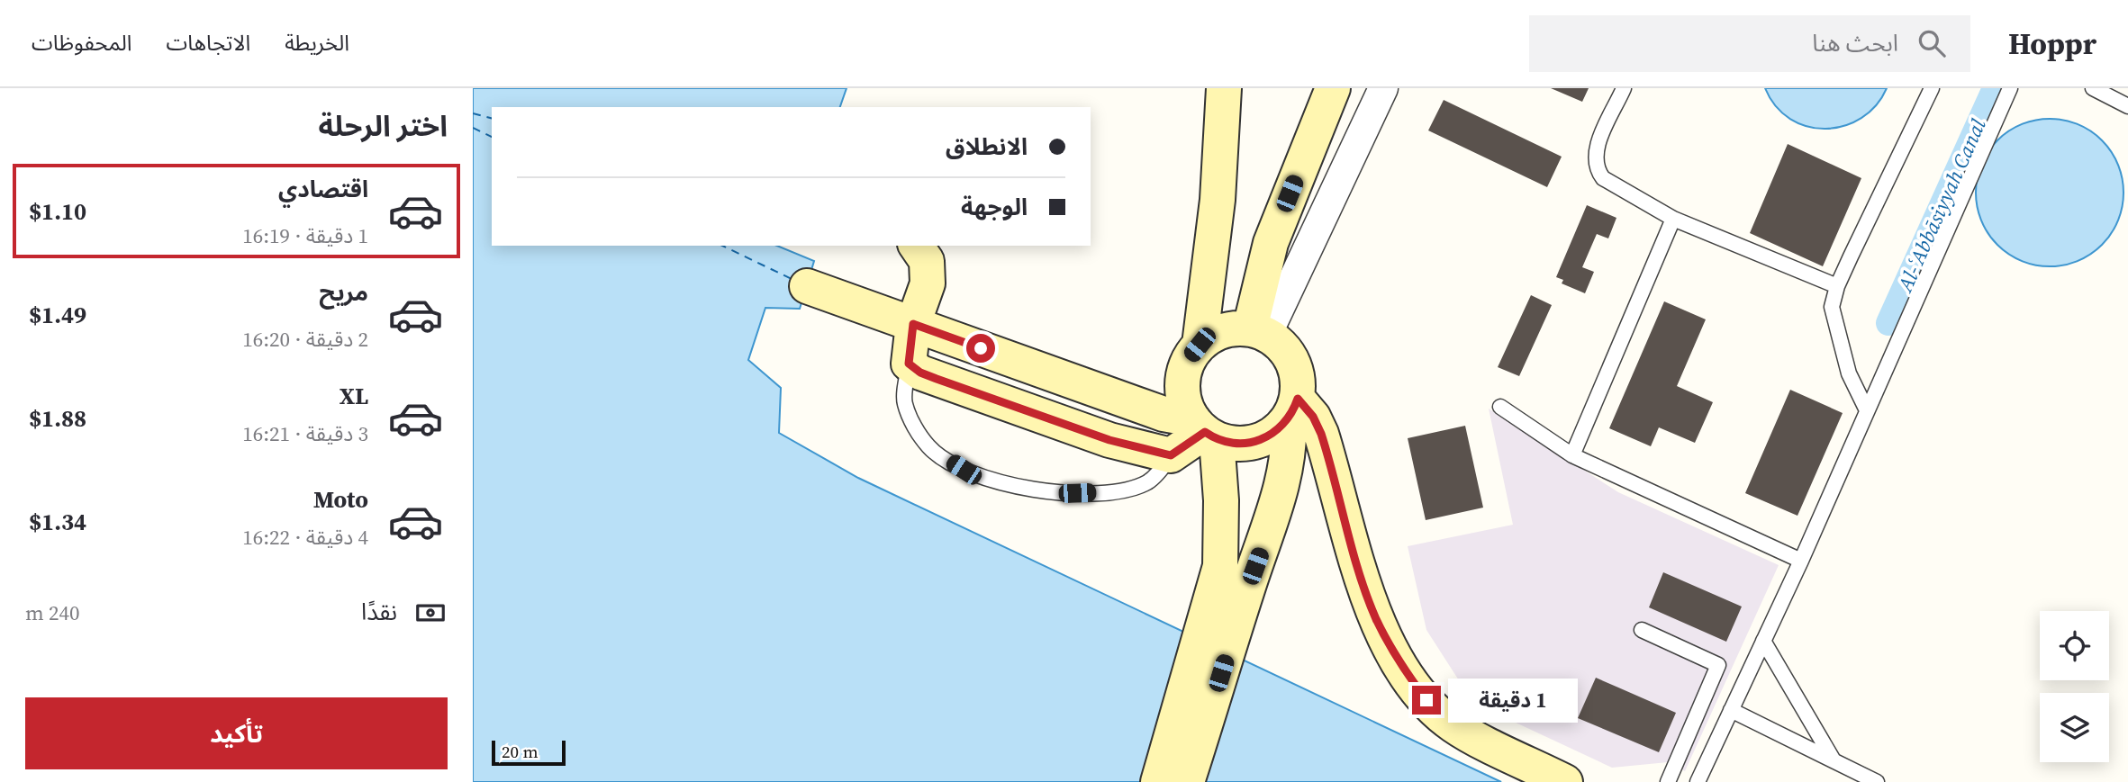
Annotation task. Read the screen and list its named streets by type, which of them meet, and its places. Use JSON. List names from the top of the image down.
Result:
{
  "water": ["Al-ʿAbbāsiyyah Canal"],
  "scale_bar": "20 m",
  "page": {
    "header": "Hoppr",
    "search": "ابحث هنا",
    "nav": ["الخريطة", "الاتجاهات", "المحفوظات"],
    "heading": "اختر الرحلة",
    "banner": ["الانطلاق", "الوجهة"],
    "list": [
      {
        "name": "اقتصادي",
        "note": "1 دقيقة · 16:19",
        "value": "$1.10"
      },
      {
        "name": "مريح",
        "note": "2 دقيقة · 16:20",
        "value": "$1.49"
      },
      {
        "name": "XL",
        "note": "3 دقيقة · 16:21",
        "value": "$1.88"
      },
      {
        "name": "Moto",
        "note": "4 دقيقة · 16:22",
        "value": "$1.34"
      }
    ],
    "pay": ["نقدًا", "240 m"],
    "bubble": "1 دقيقة",
    "buttons": "تأكيد",
    "scale": "20 m"
  }
}
